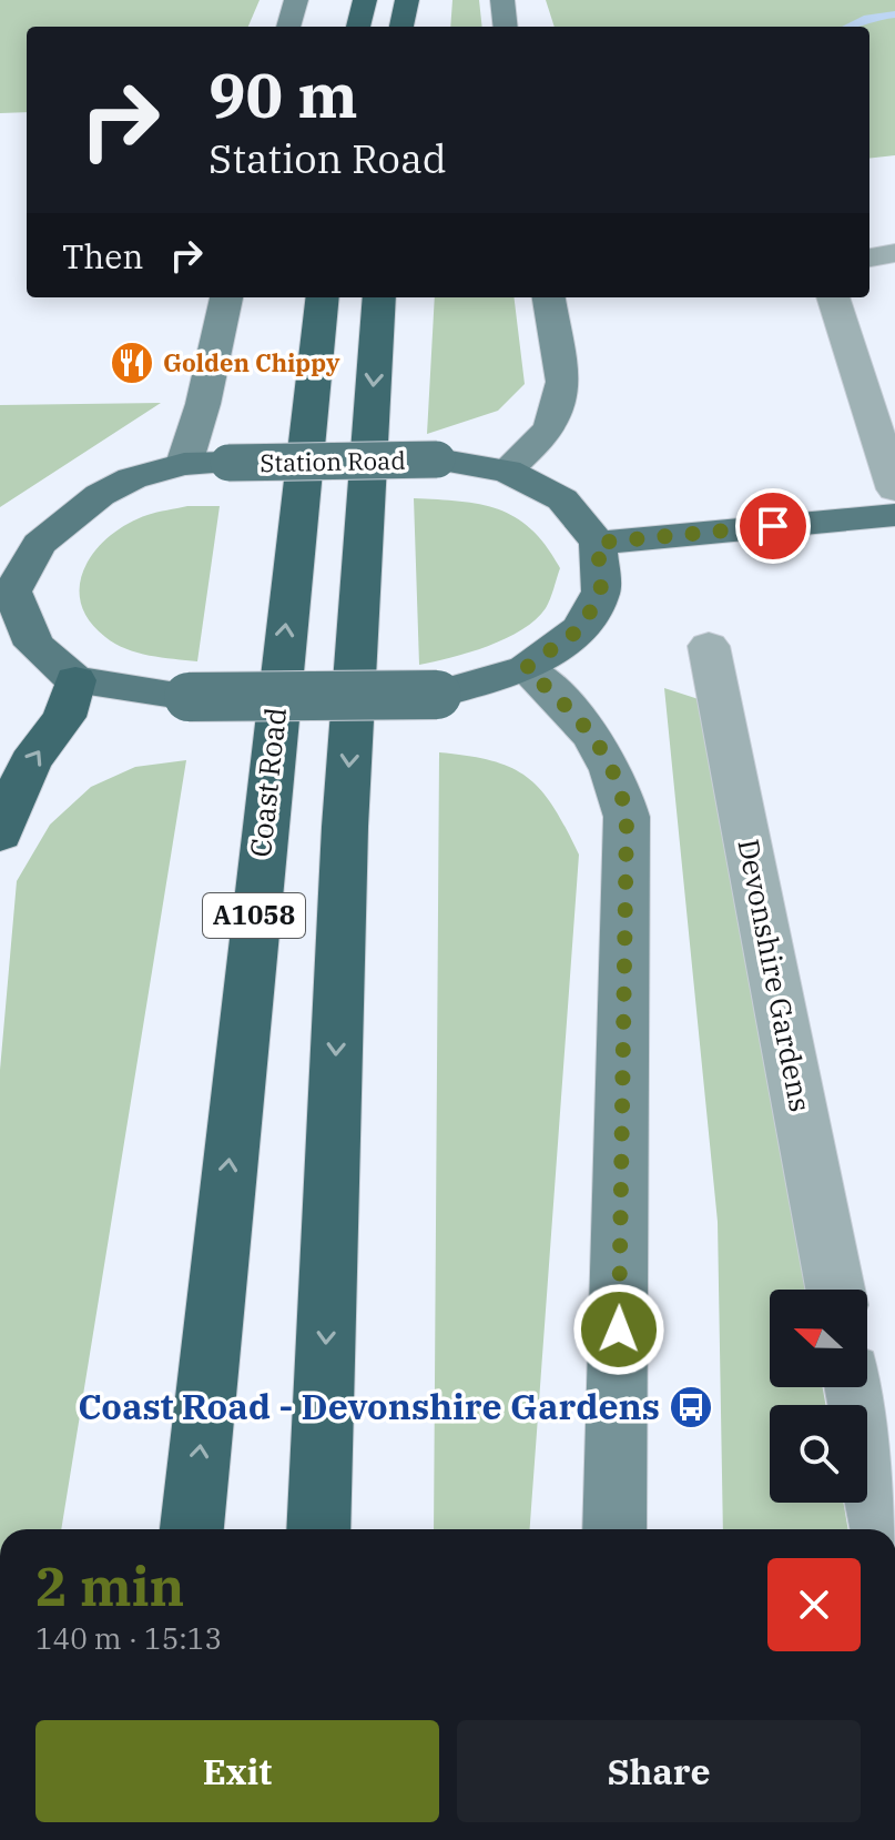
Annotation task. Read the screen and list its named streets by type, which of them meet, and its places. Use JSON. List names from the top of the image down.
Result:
{
  "streets": {
    "highway": ["Coast Road", "A1058"],
    "main road": ["Station Road"],
    "street": ["Devonshire Gardens"]
  },
  "places": {
    "restaurant": ["Golden Chippy"],
    "bus stop": ["Coast Road - Devonshire Gardens"]
  },
  "north": "left",
  "page": {
    "turn": ["90 m", "Station Road"],
    "then": "Then",
    "heading": ["2 min", "140 m · 15:13"],
    "buttons": ["Exit", "Share"]
  }
}
